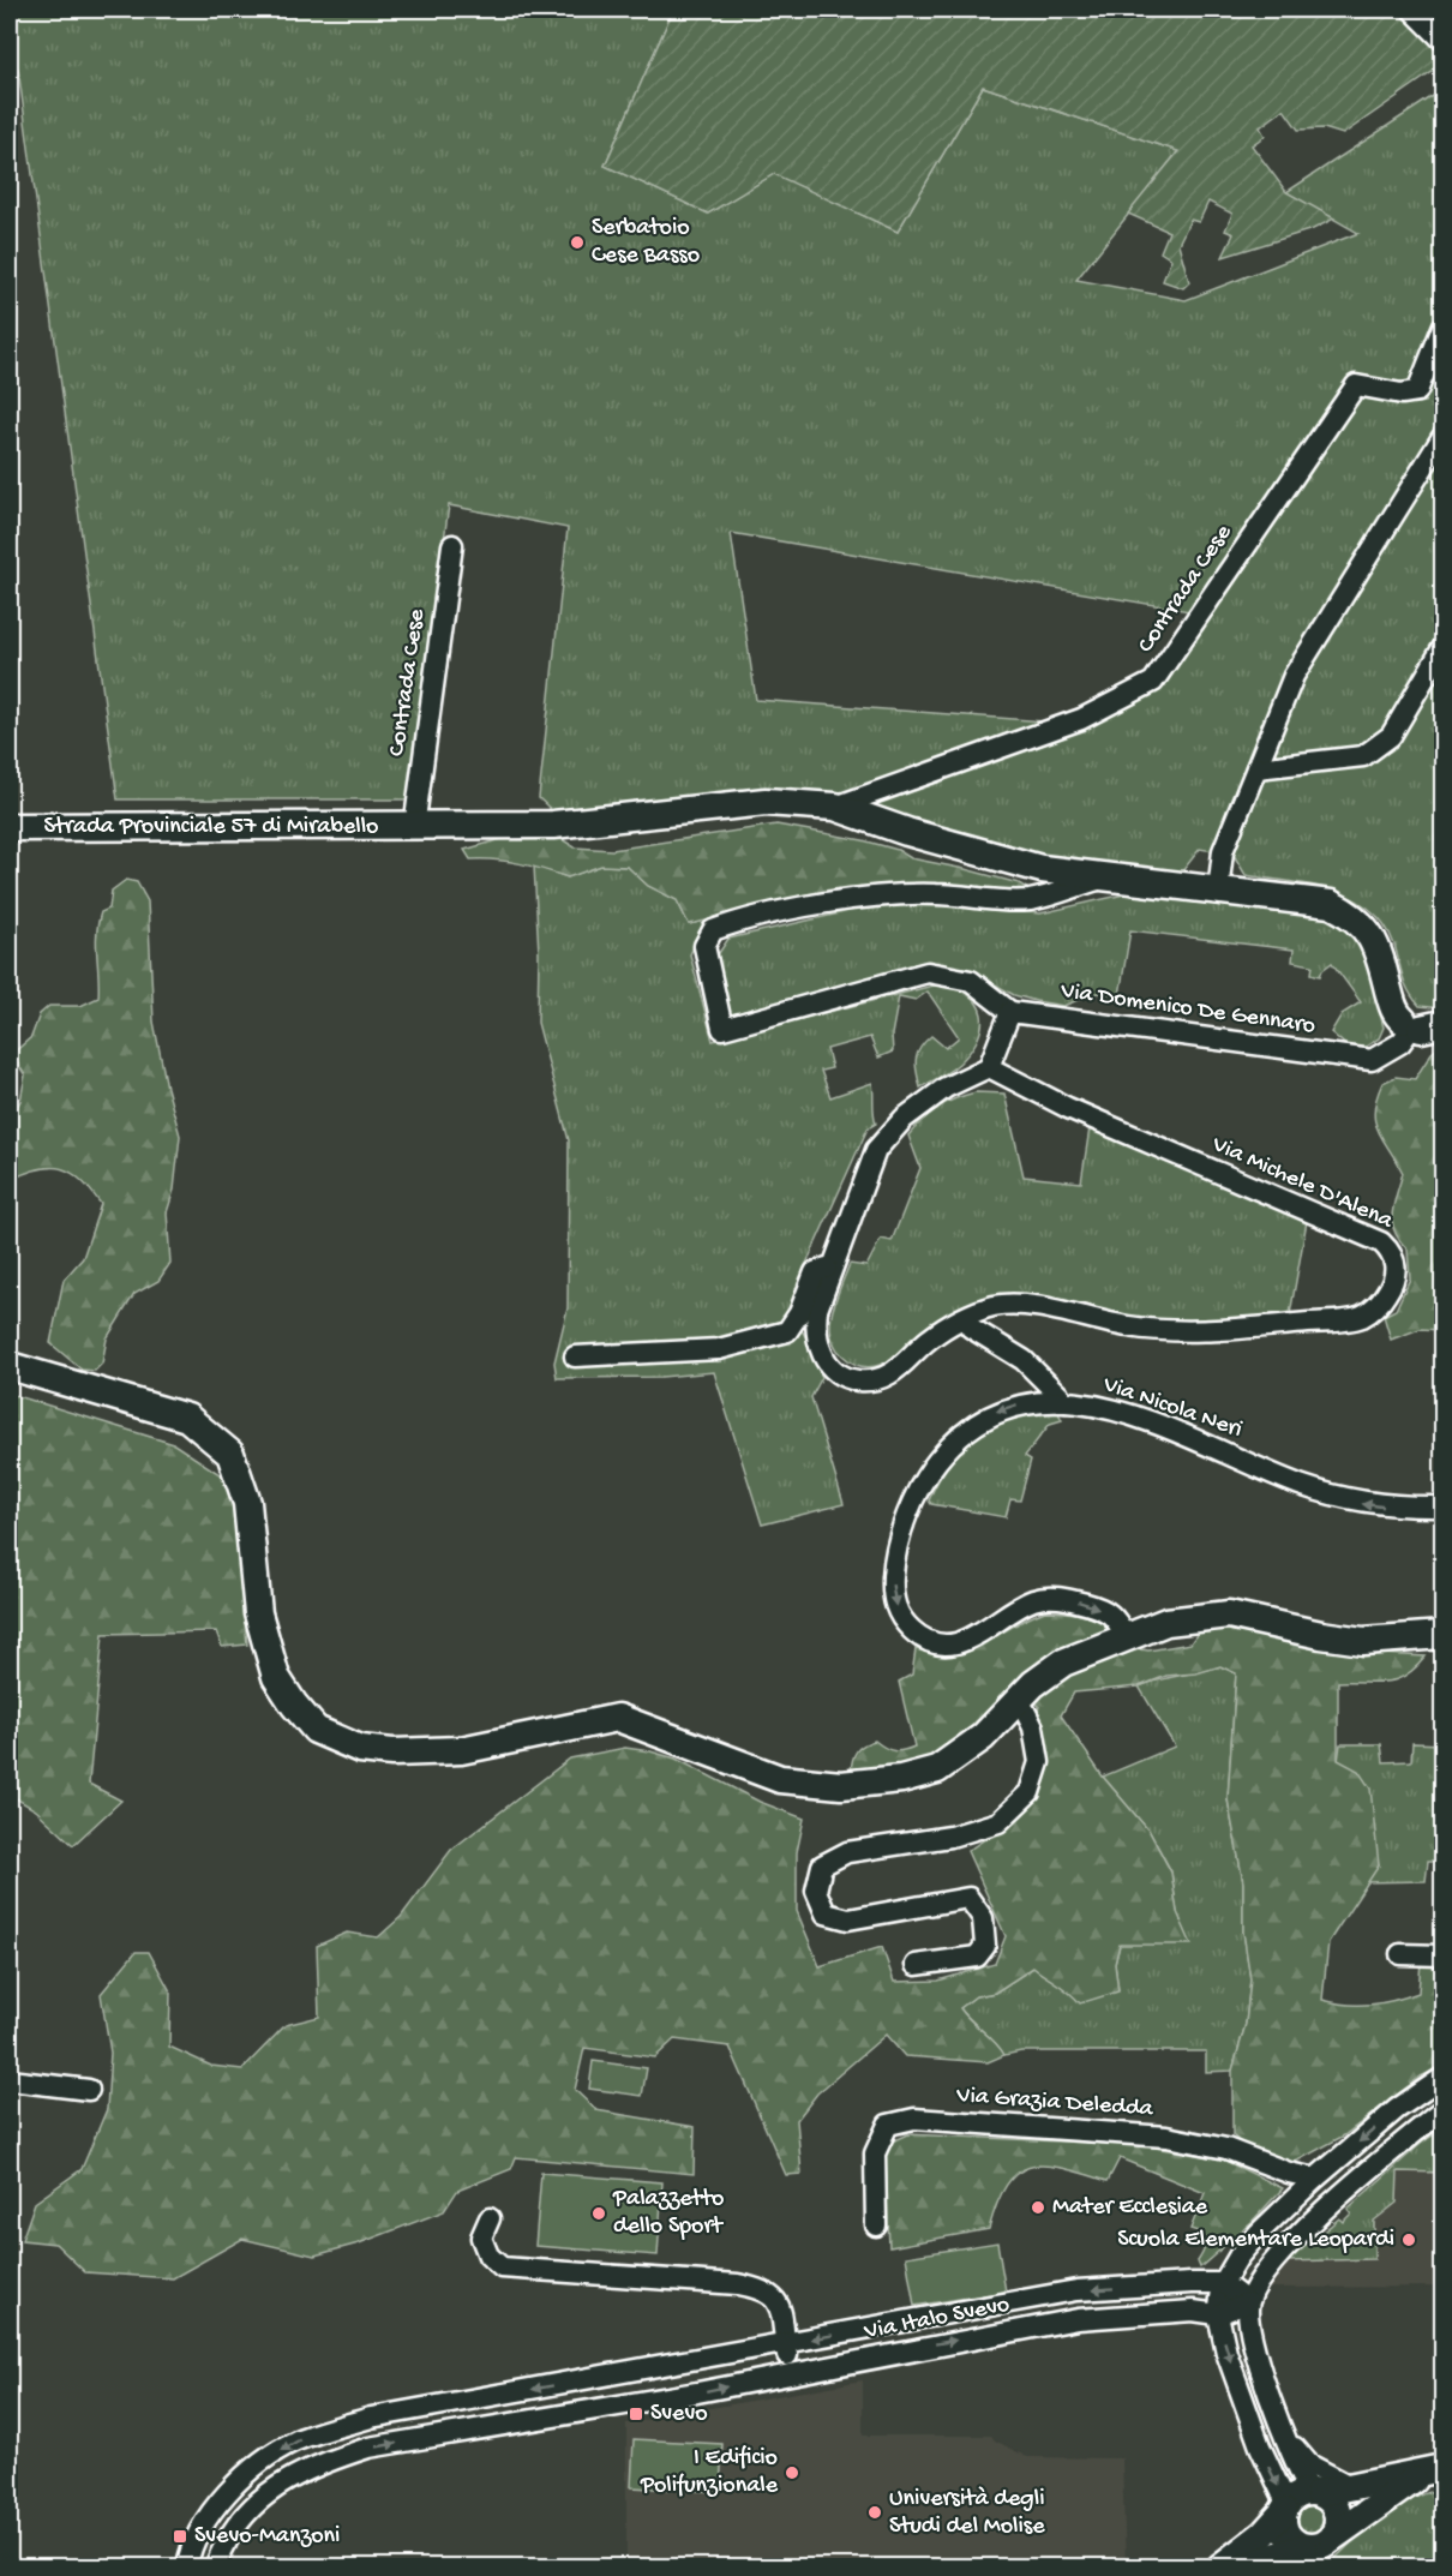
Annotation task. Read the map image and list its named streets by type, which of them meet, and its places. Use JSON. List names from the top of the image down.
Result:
{
  "streets": {
    "street": [
      "Contrada Cese",
      "Strada Provinciale 57 di Mirabello",
      "Via Domenico De Gennaro",
      "Via Michele D'Alena",
      "Via Nicola Neri",
      "Via Grazia Deledda",
      "Via Italo Svevo"
    ]
  },
  "crossings": [
    ["Contrada Cese", "Strada Provinciale 57 di Mirabello"],
    ["Strada Provinciale 57 di Mirabello", "Via Domenico De Gennaro"]
  ],
  "places": {
    "other": [
      "Serbatoio Cese Basso",
      "Mater Ecclesiae",
      "Palazzetto dello Sport",
      "Scuola Elementare Leopardi",
      "I Edificio Polifunzionale",
      "Università degli Studi del Molise"
    ],
    "transit": ["Svevo", "Svevo-Manzoni"]
  }
}
